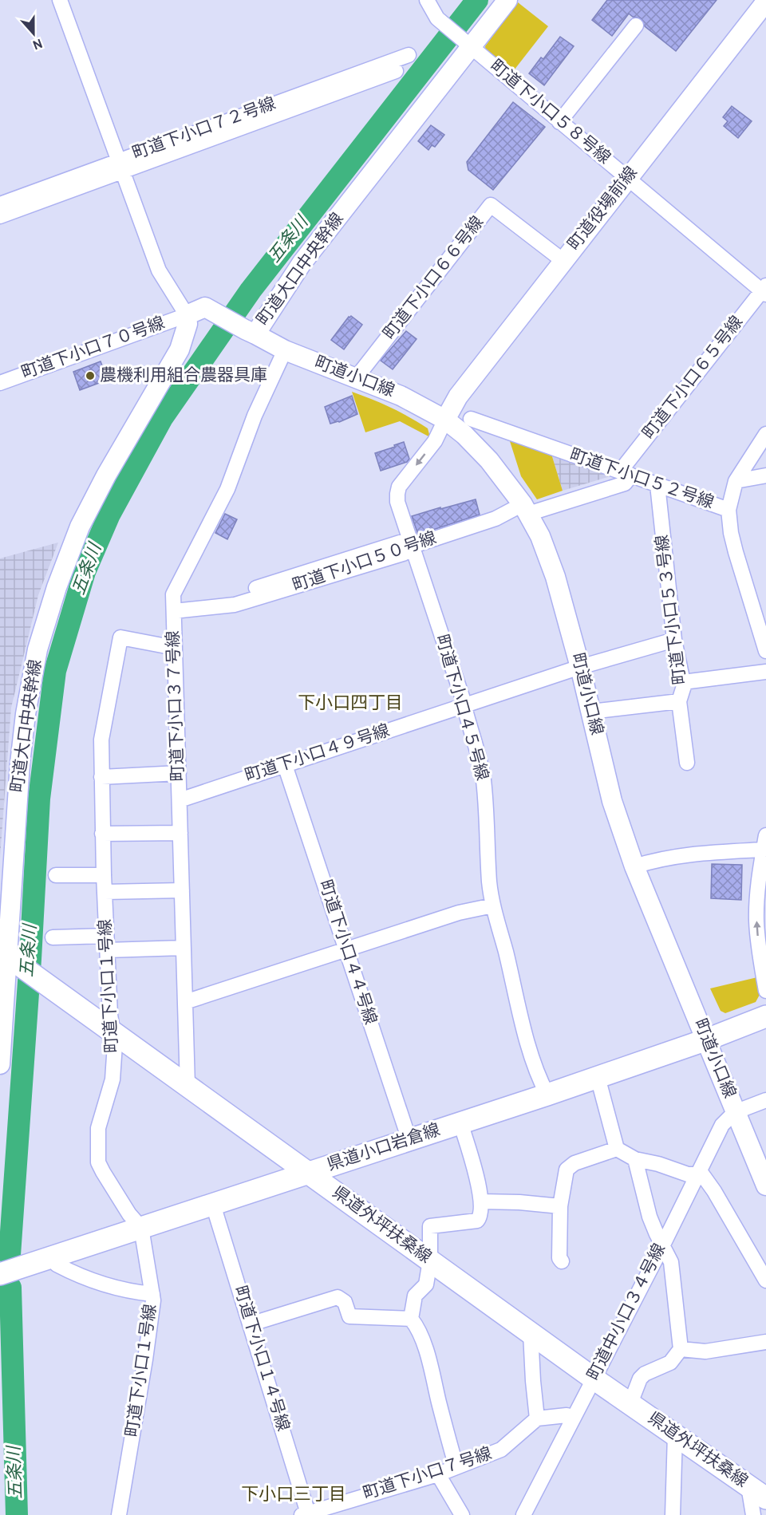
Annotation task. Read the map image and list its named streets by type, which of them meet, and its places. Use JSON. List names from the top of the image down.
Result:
{
  "streets": {
    "main road": ["県道小口岩倉線", "県道外坪扶桑線"],
    "street": [
      "町道下小口５８号線",
      "町道下小口７２号線",
      "町道役場前線",
      "町道大口中央幹線",
      "町道下小口６６号線",
      "町道下小口７０号線",
      "町道小口線",
      "町道下小口６５号線",
      "町道下小口５２号線",
      "町道下小口５０号線",
      "町道下小口５３号線",
      "町道下小口３７号線",
      "町道下小口４５号線",
      "町道下小口４９号線",
      "町道下小口４４号線",
      "町道下小口１号線",
      "町道中小口３４号線",
      "町道下小口１４号線",
      "町道下小口７号線"
    ]
  },
  "crossings": [
    ["町道下小口５８号線", "町道役場前線"],
    ["町道下小口５８号線", "町道大口中央幹線"],
    ["町道下小口５８号線", "町道下小口６５号線"],
    ["町道役場前線", "町道下小口６６号線"],
    ["町道役場前線", "町道小口線"],
    ["町道役場前線", "町道下小口４５号線"],
    ["町道大口中央幹線", "町道下小口７０号線"],
    ["町道大口中央幹線", "町道小口線"],
    ["町道大口中央幹線", "県道外坪扶桑線"],
    ["町道下小口６６号線", "町道小口線"],
    ["町道小口線", "町道下小口５０号線"],
    ["町道小口線", "町道下小口３７号線"],
    ["町道小口線", "町道下小口４５号線"],
    ["町道小口線", "町道下小口４９号線"],
    ["町道小口線", "県道小口岩倉線"],
    ["町道小口線", "町道中小口３４号線"],
    ["町道下小口６５号線", "町道下小口５２号線"],
    ["町道下小口６５号線", "町道下小口５０号線"],
    ["町道下小口５２号線", "町道下小口５０号線"],
    ["町道下小口５２号線", "町道下小口５３号線"],
    ["町道下小口５０号線", "町道下小口３７号線"],
    ["町道下小口５０号線", "町道下小口４５号線"],
    ["町道下小口５３号線", "町道下小口４９号線"],
    ["町道下小口３７号線", "町道下小口４９号線"],
    ["町道下小口３７号線", "町道下小口１号線"],
    ["町道下小口３７号線", "県道外坪扶桑線"],
    ["町道下小口４５号線", "町道下小口４９号線"],
    ["町道下小口４５号線", "県道小口岩倉線"],
    ["町道下小口４９号線", "町道下小口４４号線"],
    ["町道下小口４４号線", "県道小口岩倉線"],
    ["町道下小口１号線", "県道小口岩倉線"],
    ["町道下小口１号線", "県道外坪扶桑線"],
    ["県道小口岩倉線", "県道外坪扶桑線"],
    ["県道小口岩倉線", "町道下小口１４号線"],
    ["県道外坪扶桑線", "町道中小口３４号線"],
    ["町道下小口１４号線", "町道下小口７号線"]
  ],
  "districts": ["下小口四丁目", "下小口三丁目"],
  "water": ["五条川"],
  "places": ["農機利用組合農器具庫"],
  "north": "bottom"
}
